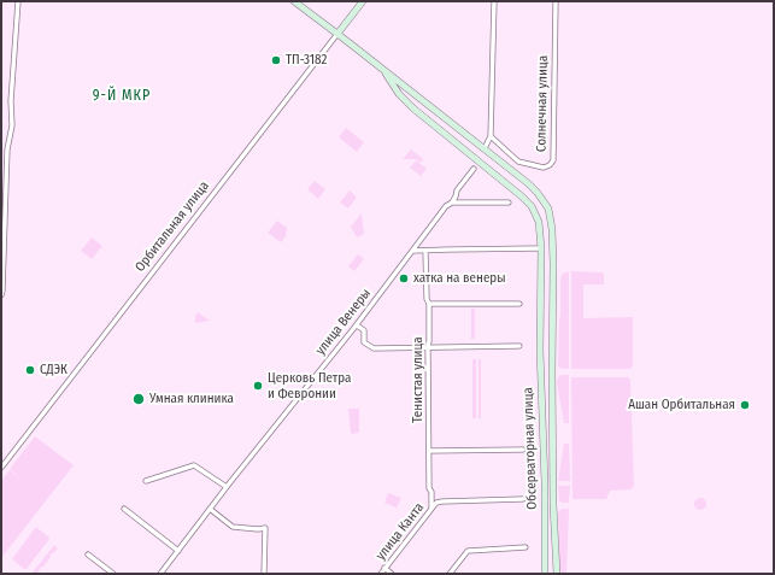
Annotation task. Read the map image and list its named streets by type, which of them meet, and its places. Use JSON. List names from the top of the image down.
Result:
{
  "streets": {
    "main road": ["Орбитальная улица", "Обсерваторная улица"],
    "street": [
      "Солнечная улица",
      "улица Венеры",
      "Тенистая улица",
      "улица Канта"
    ]
  },
  "crossings": [
    ["Орбитальная улица", "Обсерваторная улица"],
    ["Тенистая улица", "улица Канта"]
  ],
  "districts": ["9-Й МКР"],
  "places": [
    "ТП-3182",
    "хатка на венеры",
    "СДЭК",
    "Церковь Петра и Февронии",
    "Умная клиника",
    "Ашан Орбитальная"
  ]
}
